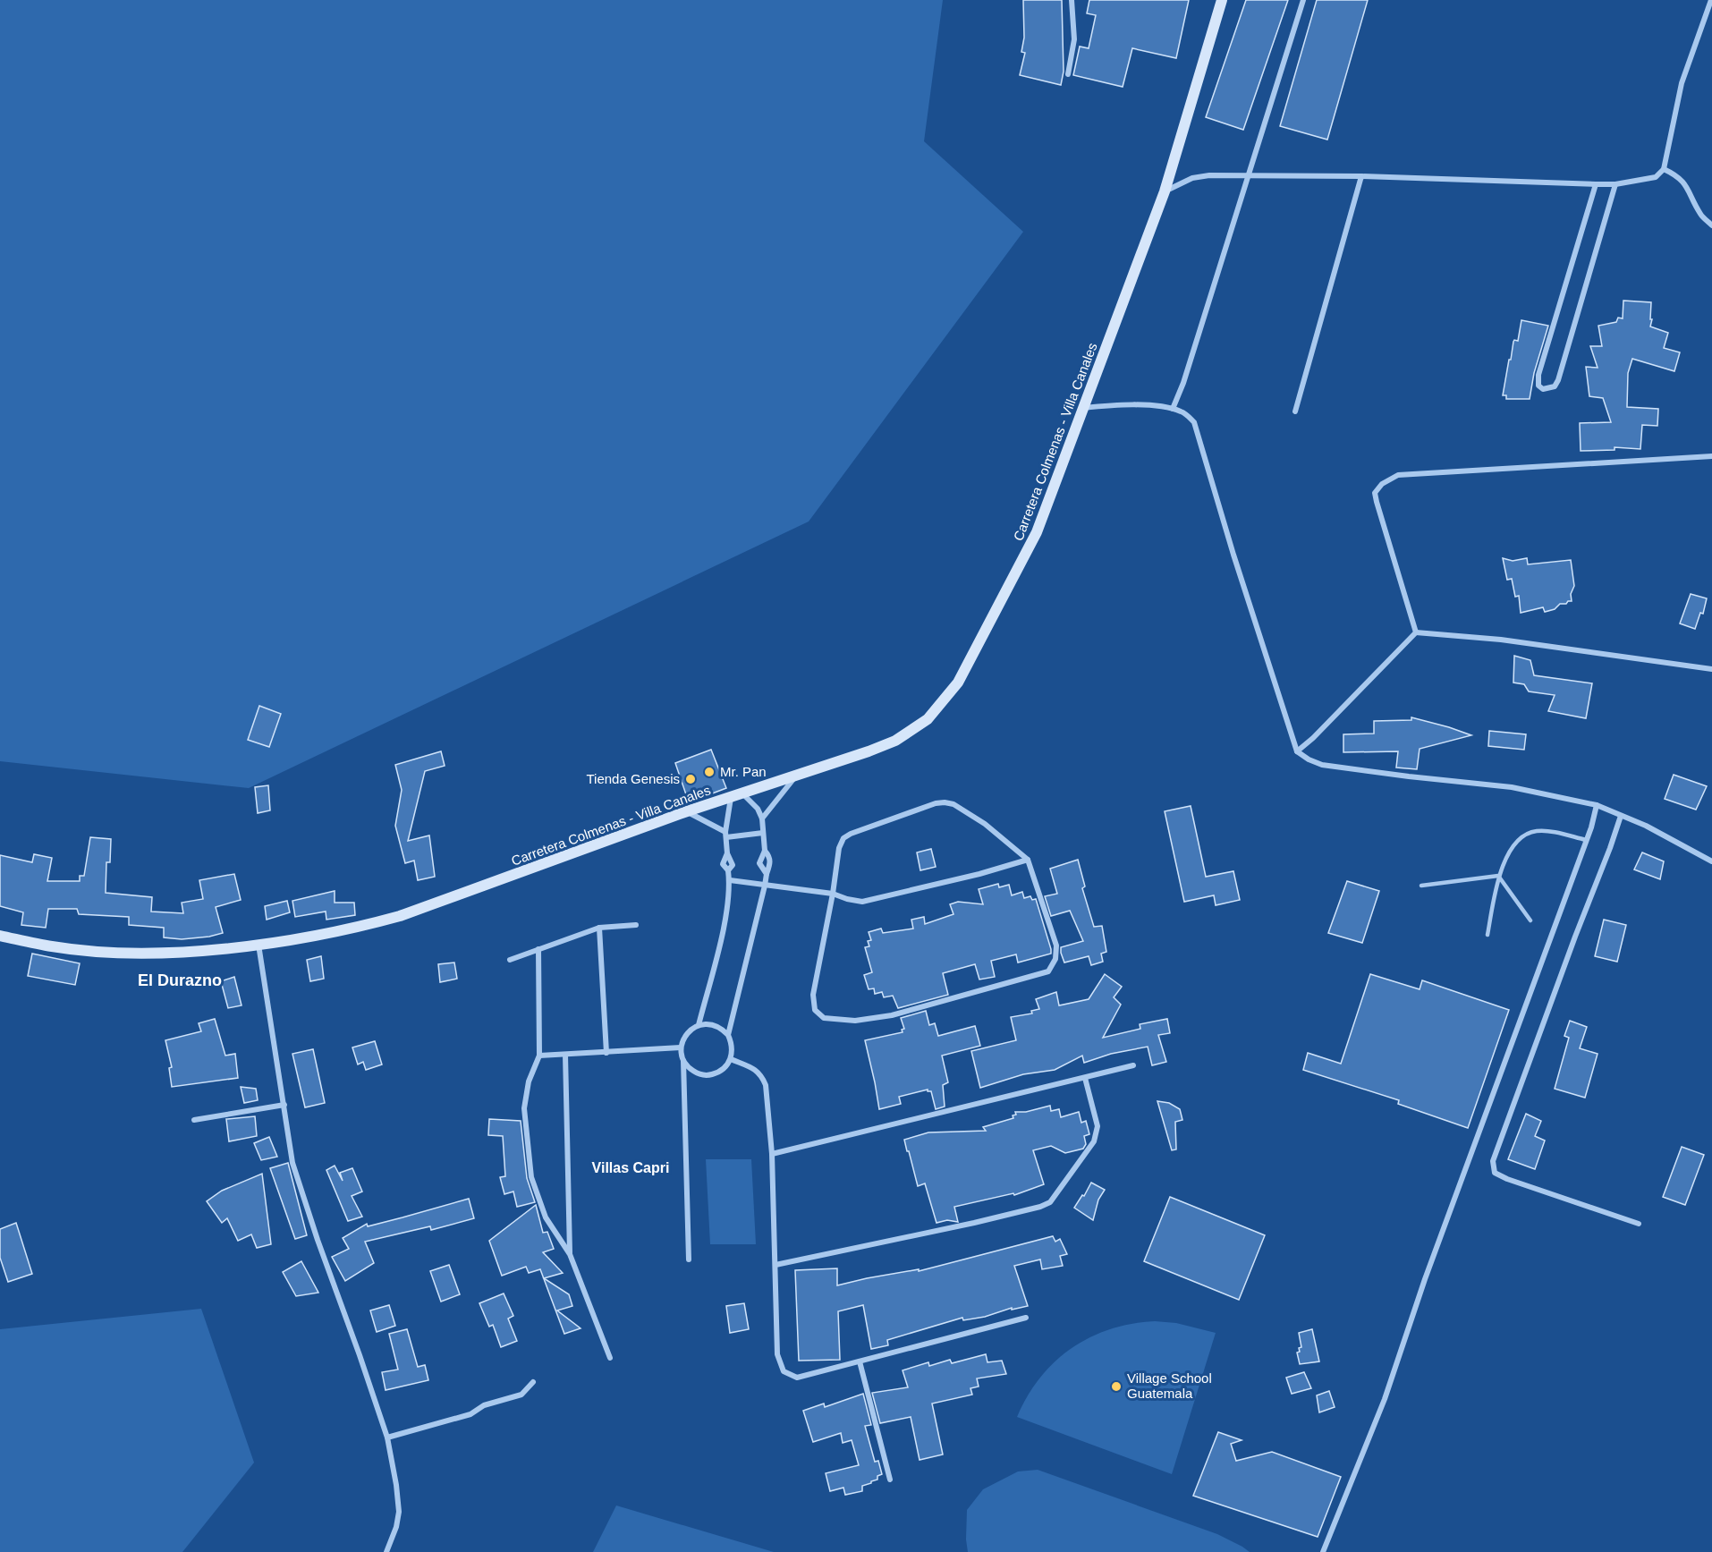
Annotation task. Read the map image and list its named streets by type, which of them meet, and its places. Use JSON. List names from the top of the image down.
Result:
{
  "streets": {
    "street": ["Carretera Colmenas - Villa Canales"]
  },
  "districts": ["El Durazno", "Villas Capri"],
  "places": ["Mr. Pan", "Tienda Genesis", "Village School Guatemala"]
}
